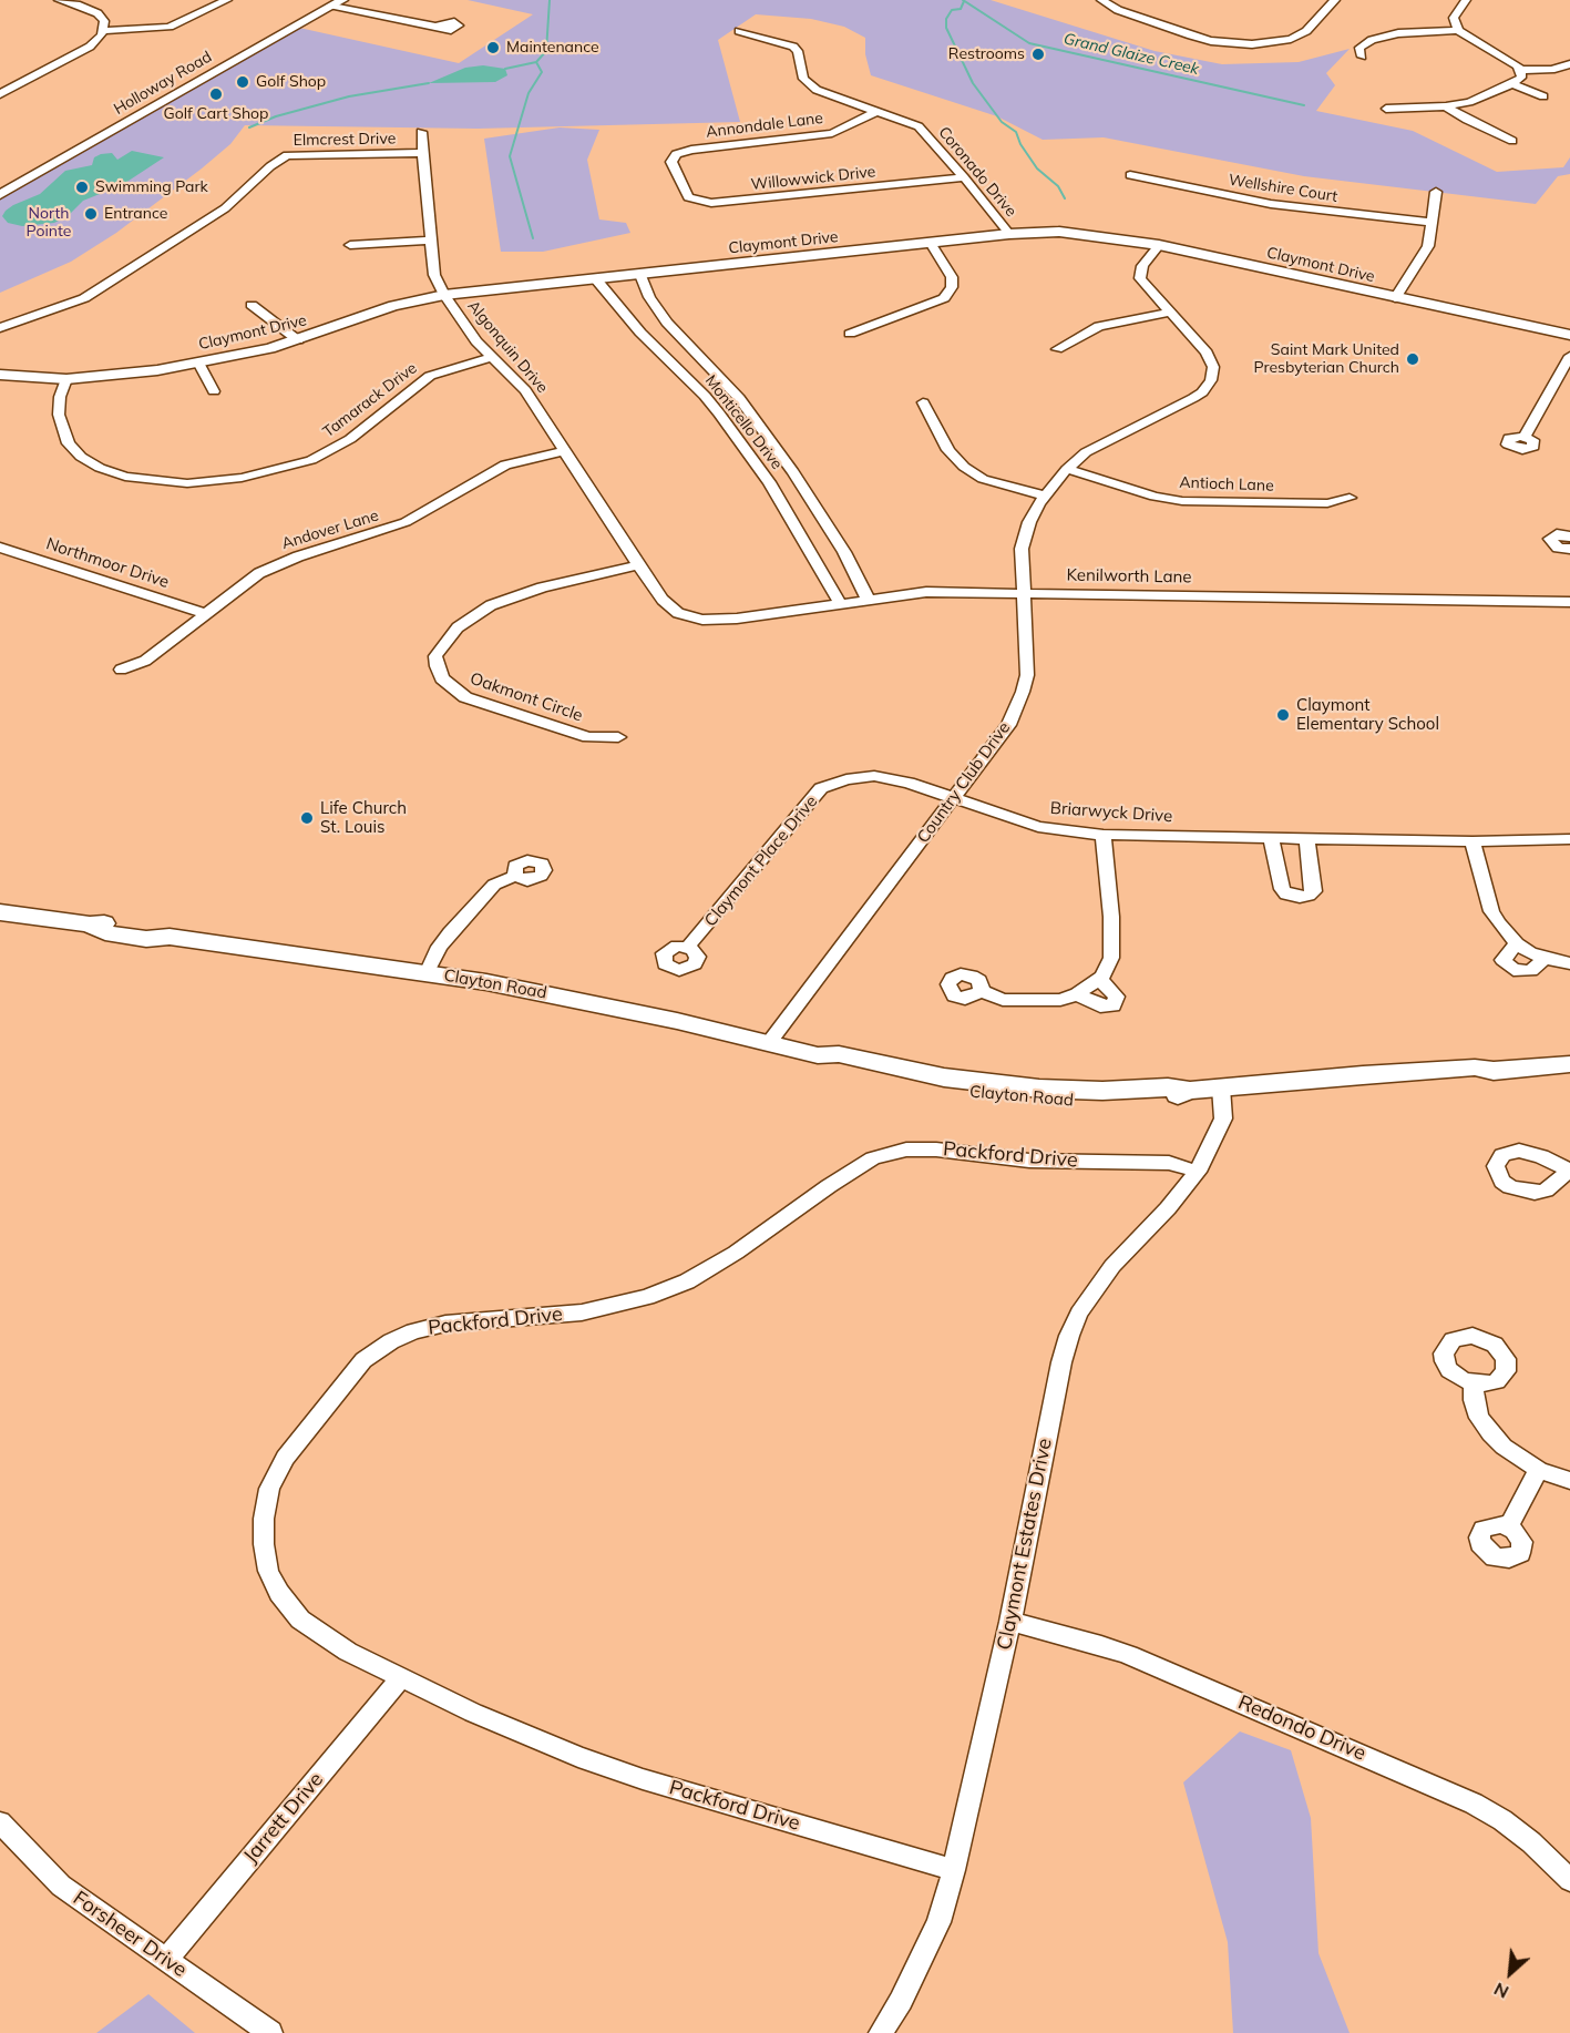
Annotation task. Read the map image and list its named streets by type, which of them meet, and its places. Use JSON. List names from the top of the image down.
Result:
{
  "streets": {
    "main road": ["Clayton Road"],
    "street": [
      "Holloway Road",
      "Annondale Lane",
      "Elmcrest Drive",
      "Coronado Drive",
      "Willowwick Drive",
      "Wellshire Court",
      "Claymont Drive",
      "Algonquin Drive",
      "Tamarack Drive",
      "Monticello Drive",
      "Antioch Lane",
      "Andover Lane",
      "Northmoor Drive",
      "Kenilworth Lane",
      "Oakmont Circle",
      "Country Club Drive",
      "Briarwyck Drive",
      "Claymont Place Drive",
      "Packford Drive",
      "Claymont Estates Drive",
      "Redondo Drive",
      "Jarrett Drive",
      "Forsheer Drive"
    ]
  },
  "crossings": [
    ["Annondale Lane", "Coronado Drive"],
    ["Annondale Lane", "Willowwick Drive"],
    ["Elmcrest Drive", "Algonquin Drive"],
    ["Coronado Drive", "Willowwick Drive"],
    ["Coronado Drive", "Claymont Drive"],
    ["Claymont Drive", "Algonquin Drive"],
    ["Claymont Drive", "Tamarack Drive"],
    ["Claymont Drive", "Monticello Drive"],
    ["Claymont Drive", "Country Club Drive"],
    ["Algonquin Drive", "Tamarack Drive"],
    ["Algonquin Drive", "Andover Lane"],
    ["Algonquin Drive", "Kenilworth Lane"],
    ["Algonquin Drive", "Oakmont Circle"],
    ["Monticello Drive", "Kenilworth Lane"],
    ["Antioch Lane", "Country Club Drive"],
    ["Andover Lane", "Northmoor Drive"],
    ["Kenilworth Lane", "Country Club Drive"],
    ["Country Club Drive", "Briarwyck Drive"],
    ["Country Club Drive", "Claymont Place Drive"],
    ["Country Club Drive", "Clayton Road"],
    ["Briarwyck Drive", "Claymont Place Drive"],
    ["Clayton Road", "Claymont Estates Drive"],
    ["Packford Drive", "Claymont Estates Drive"],
    ["Packford Drive", "Jarrett Drive"],
    ["Claymont Estates Drive", "Redondo Drive"],
    ["Jarrett Drive", "Forsheer Drive"]
  ],
  "water": ["Grand Glaize Creek"],
  "parks": ["North Pointe"],
  "places": [
    "Maintenance",
    "Restrooms",
    "Golf Shop",
    "Golf Cart Shop",
    "Swimming Park",
    "Entrance",
    "Saint Mark United Presbyterian Church",
    "Claymont Elementary School",
    "Life Church St. Louis"
  ],
  "north": "bottom left"
}
